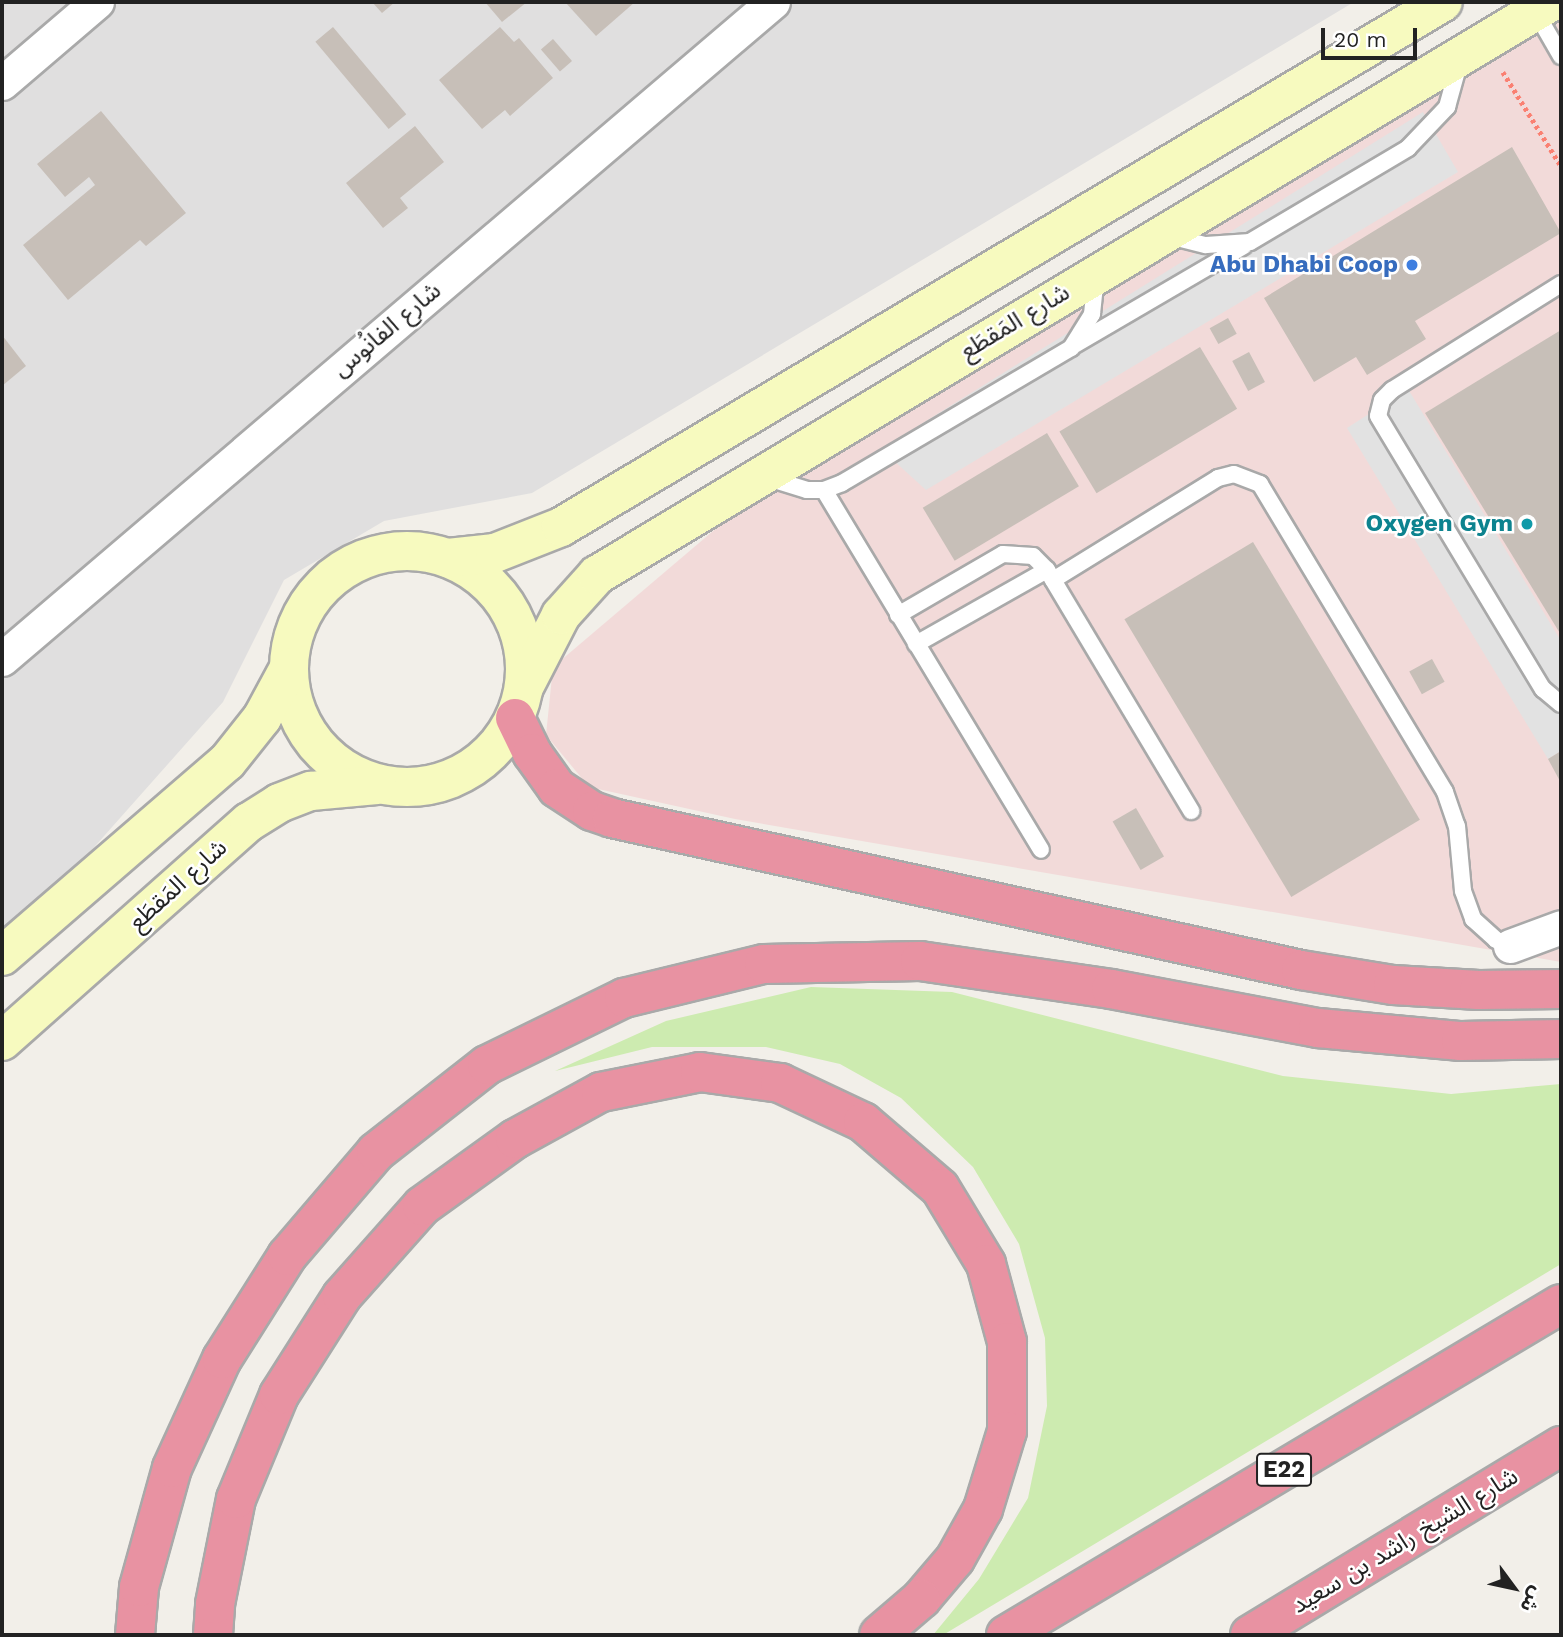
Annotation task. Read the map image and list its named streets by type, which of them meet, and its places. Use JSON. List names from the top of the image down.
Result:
{
  "streets": {
    "highway": ["E22", "شارع الشيخ راشد بن سعيد"],
    "street": ["شارع المَقطَع", "شارع الفانُوس"]
  },
  "places": ["Abu Dhabi Coop", "Oxygen Gym"],
  "scale_bar": "20 m",
  "north": "bottom right"
}
